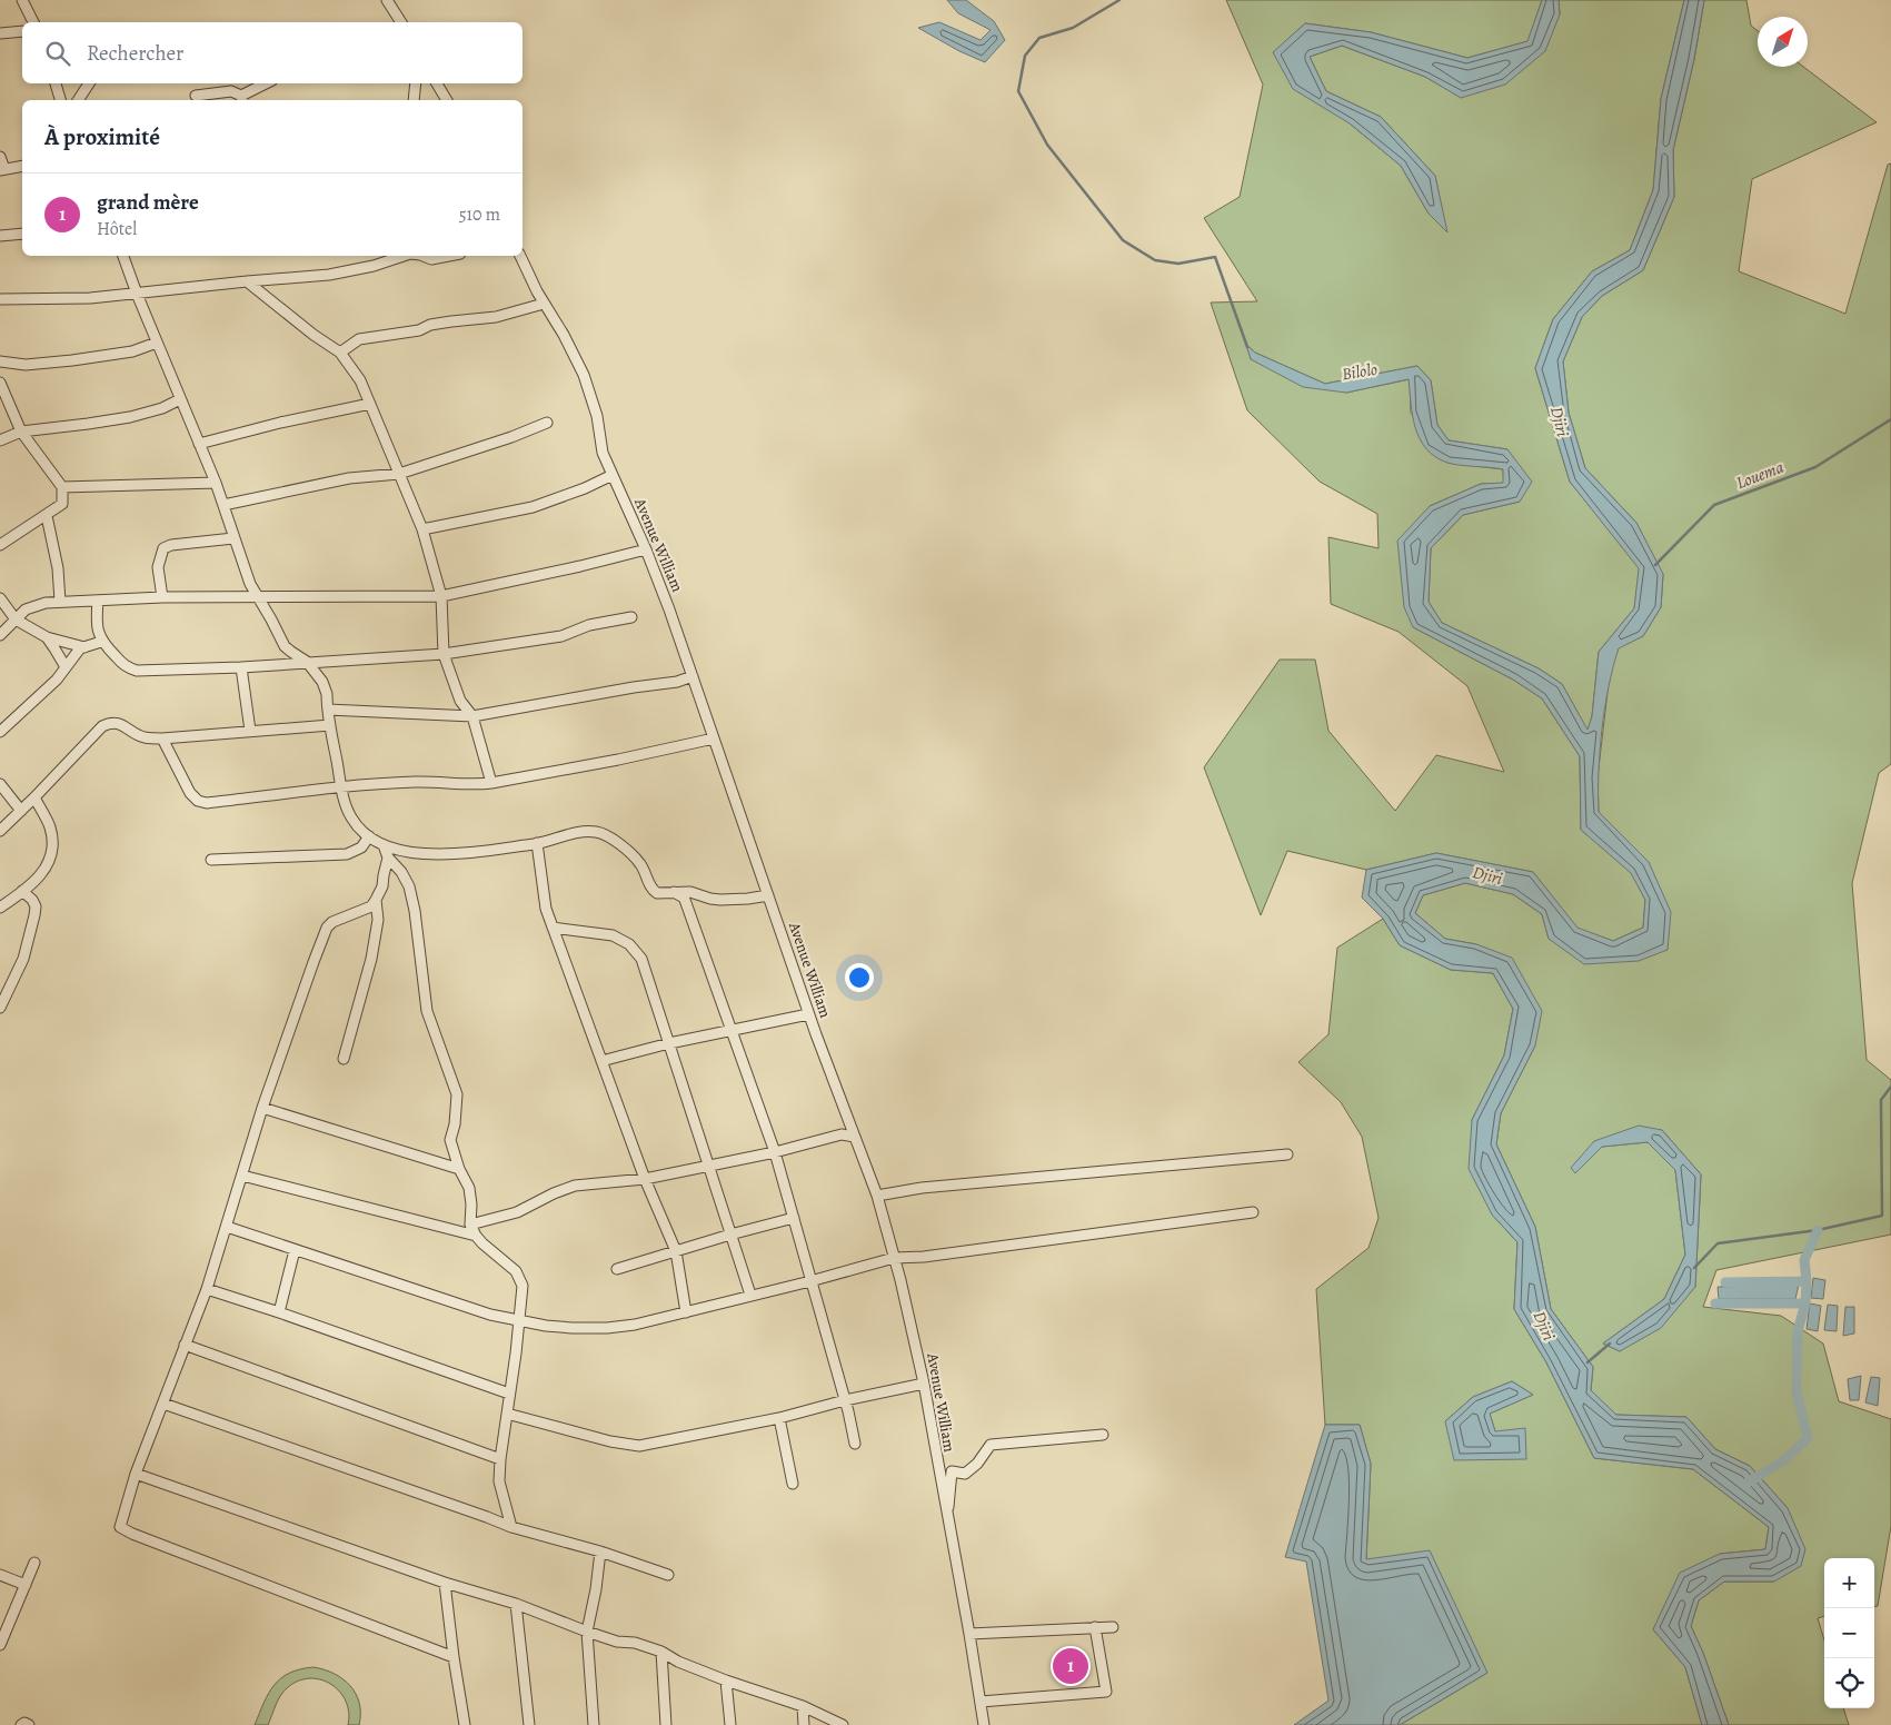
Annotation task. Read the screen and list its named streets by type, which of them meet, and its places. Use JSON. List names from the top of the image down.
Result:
{
  "streets": {
    "street": ["Avenue William"]
  },
  "water": ["Bilolo", "Djiri", "Louema"],
  "north": "top right",
  "page": {
    "search": "Rechercher",
    "heading": "À proximité",
    "list": [
      {
        "mark": "1",
        "name": "grand mère",
        "note": "Hôtel",
        "value": "510 m"
      }
    ],
    "map_buttons": ["+", "−"],
    "pins": "1"
  }
}
